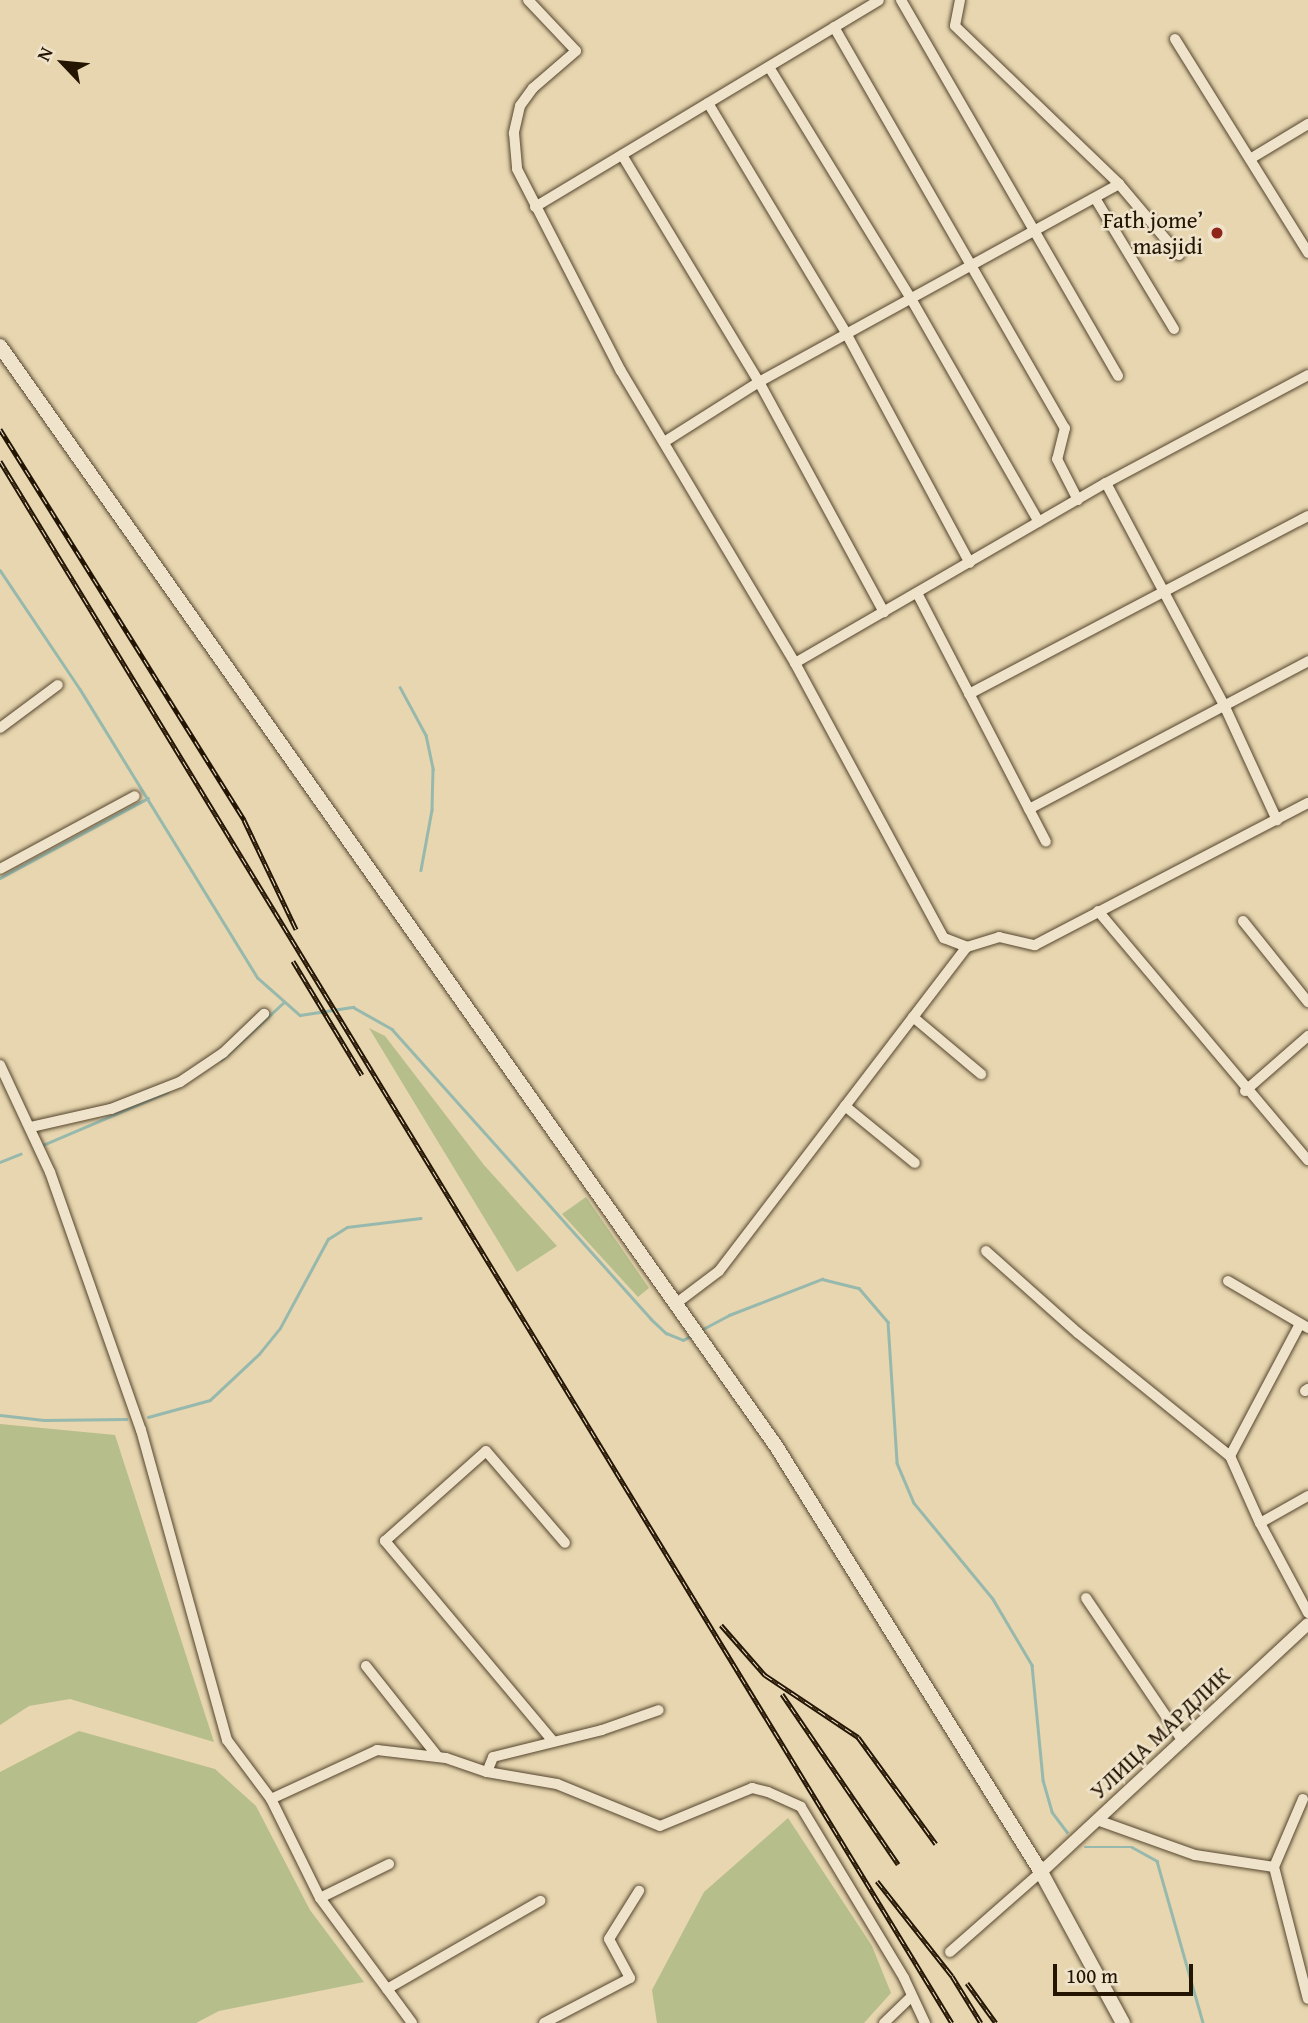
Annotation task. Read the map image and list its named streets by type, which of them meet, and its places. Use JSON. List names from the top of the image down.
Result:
{
  "streets": {
    "street": ["УЛИЦА МАРДЛИК"]
  },
  "places": ["Fath jome’ masjidi"],
  "scale_bar": "100 m",
  "north": "top left"
}
